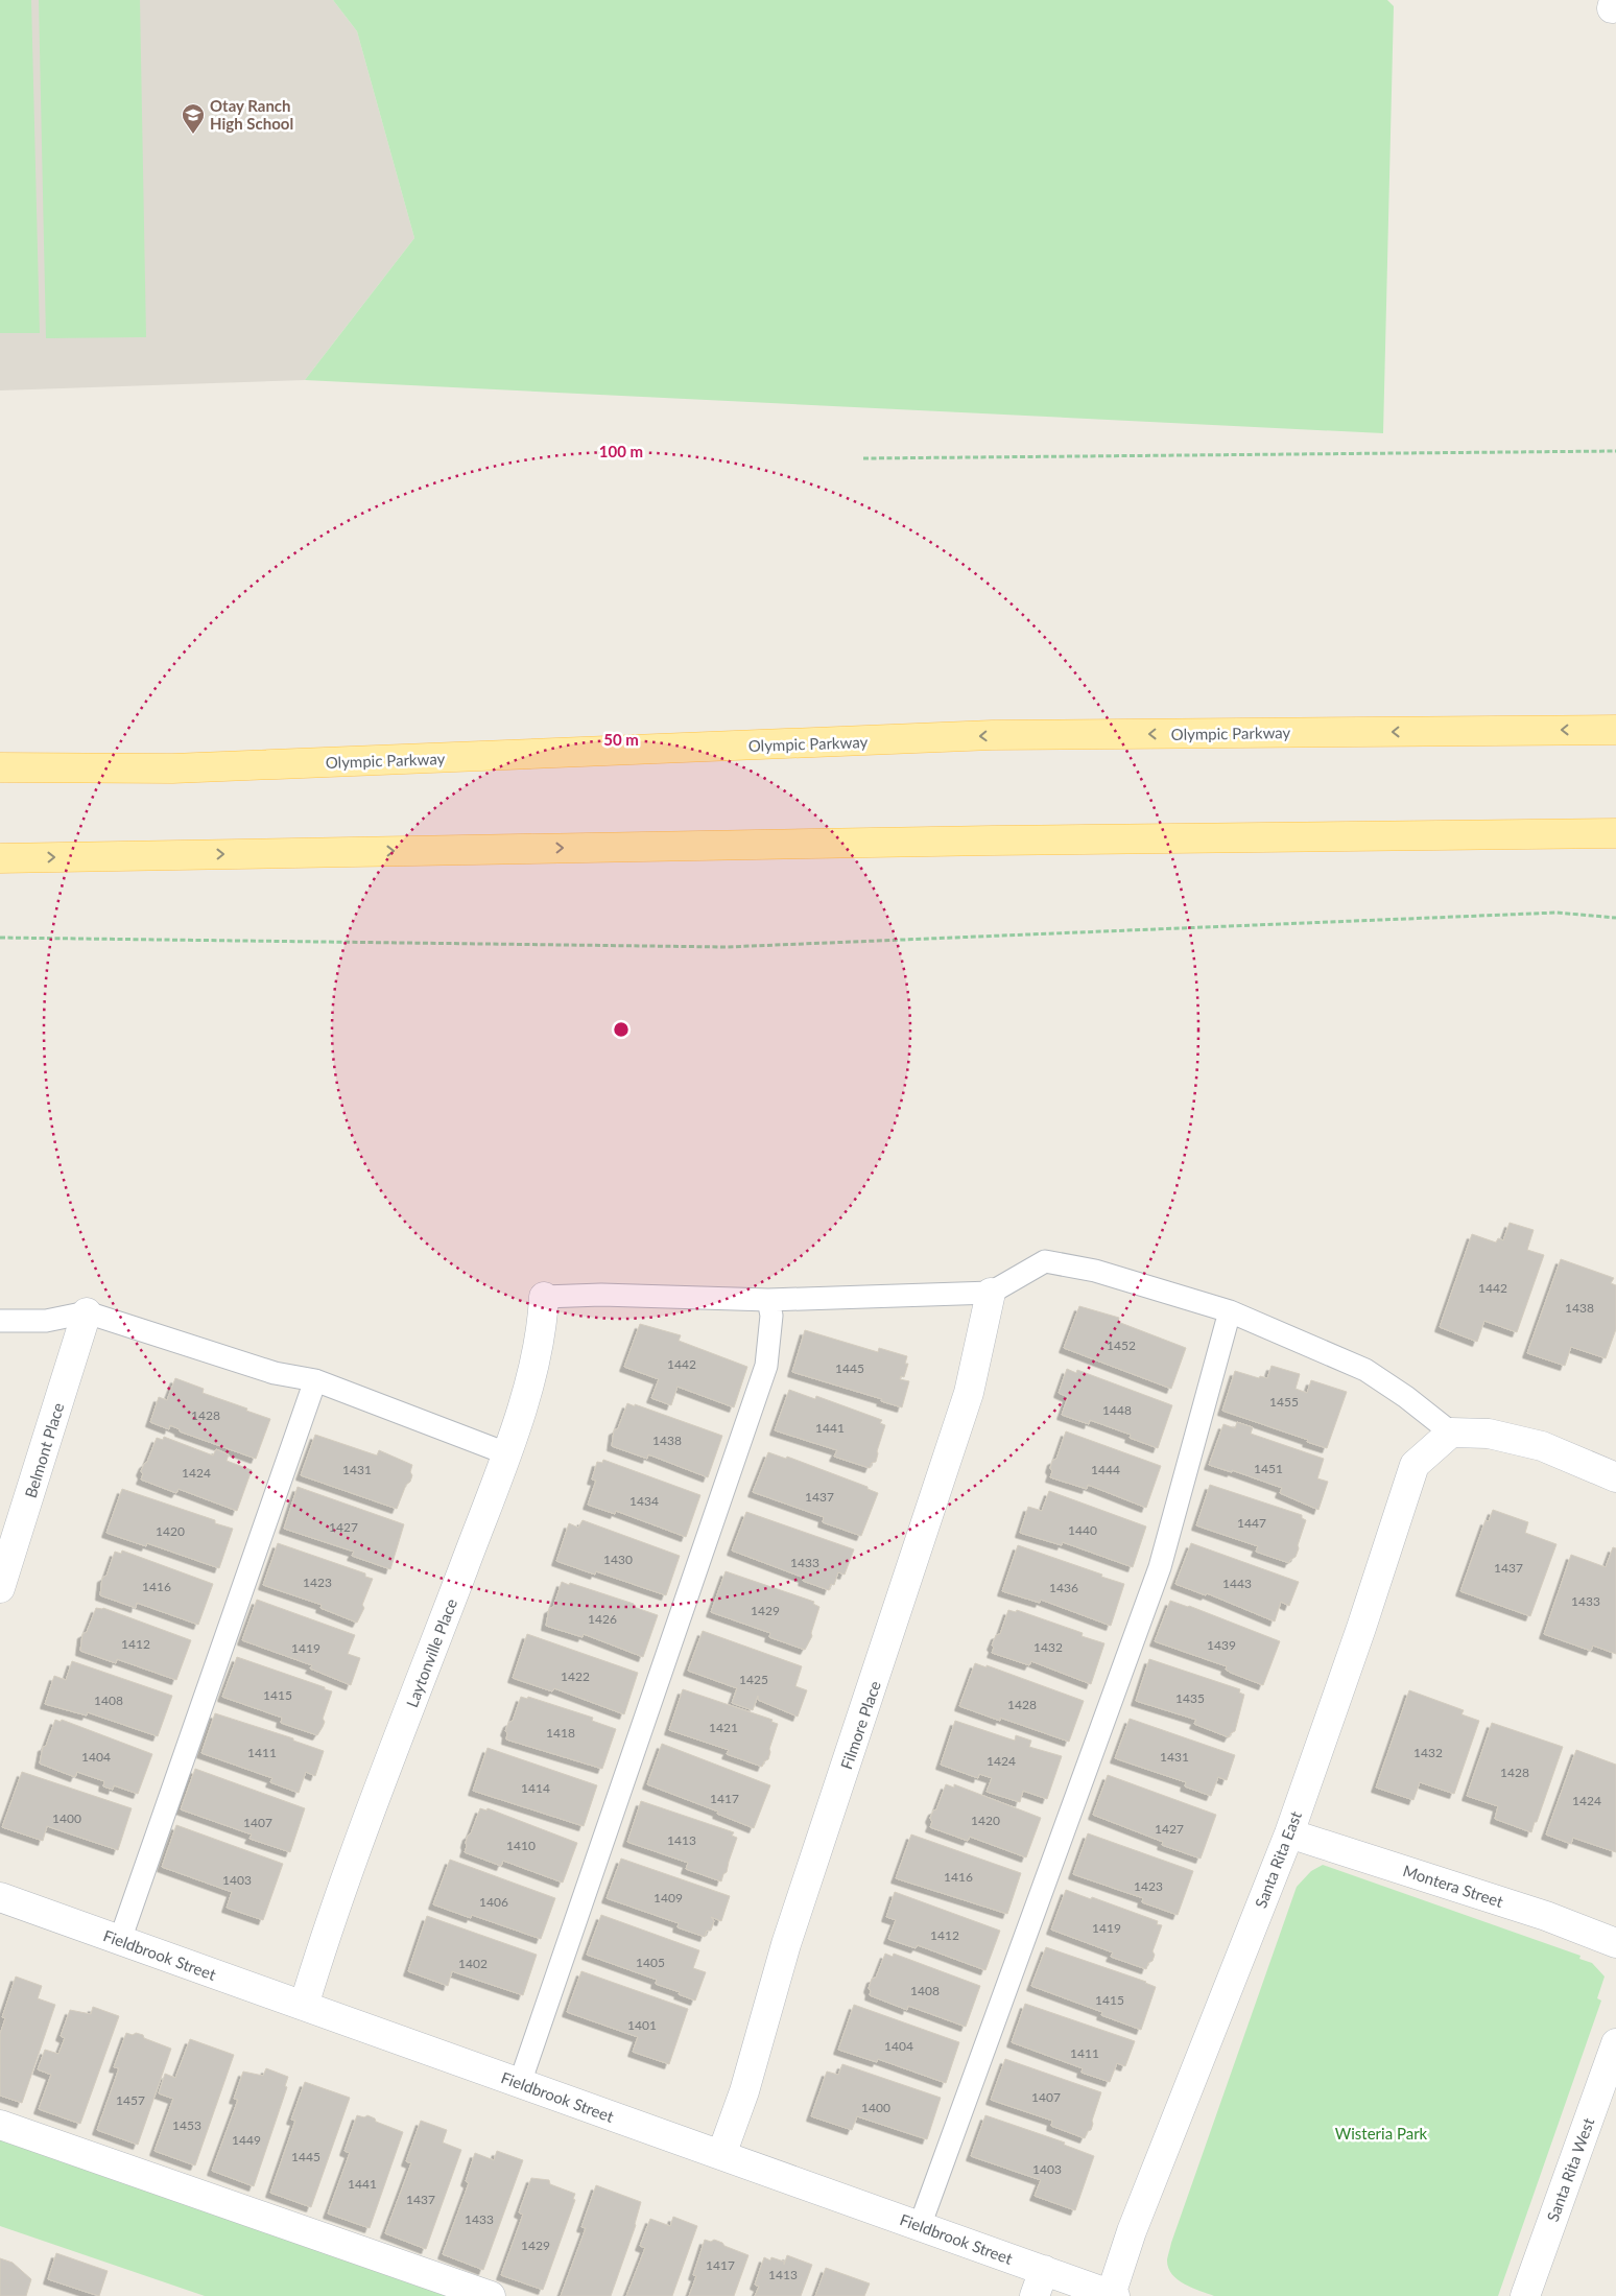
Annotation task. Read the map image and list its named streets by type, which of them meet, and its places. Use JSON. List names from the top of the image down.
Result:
{
  "streets": {
    "main road": ["Olympic Parkway"],
    "street": [
      "Belmont Place",
      "Laytonville Place",
      "Filmore Place",
      "Santa Rita East",
      "Montera Street",
      "Fieldbrook Street",
      "Santa Rita West"
    ]
  },
  "crossings": [
    ["Laytonville Place", "Fieldbrook Street"],
    ["Filmore Place", "Fieldbrook Street"],
    ["Santa Rita East", "Montera Street"],
    ["Santa Rita East", "Fieldbrook Street"]
  ],
  "parks": ["Wisteria Park"],
  "places": {
    "school or university": ["Otay Ranch High School"]
  },
  "house_numbers": [
    "1442",
    "1438",
    "1452",
    "1442",
    "1445",
    "1455",
    "1448",
    "1428",
    "1441",
    "1438",
    "1451",
    "1431",
    "1444",
    "1424",
    "1437",
    "1434",
    "1447",
    "1427",
    "1440",
    "1420",
    "1430",
    "1433",
    "1437",
    "1423",
    "1443",
    "1416",
    "1436",
    "1433",
    "1429",
    "1426",
    "1412",
    "1439",
    "1432",
    "1419",
    "1422",
    "1425",
    "1415",
    "1435",
    "1408",
    "1428",
    "1421",
    "1418",
    "1411",
    "1432",
    "1404",
    "1431",
    "1424",
    "1428",
    "1414",
    "1417",
    "1424",
    "1400",
    "1420",
    "1407",
    "1427",
    "1413",
    "1410",
    "1416",
    "1403",
    "1423",
    "1409",
    "1406",
    "1419",
    "1412",
    "1405",
    "1402",
    "1408",
    "1415",
    "1401",
    "1404",
    "1411",
    "1407",
    "1457",
    "1400",
    "1453",
    "1449",
    "1445",
    "1403",
    "1441",
    "1437",
    "1433",
    "1429",
    "1417",
    "1413"
  ],
  "rings": ["100 m", "50 m"]
}
